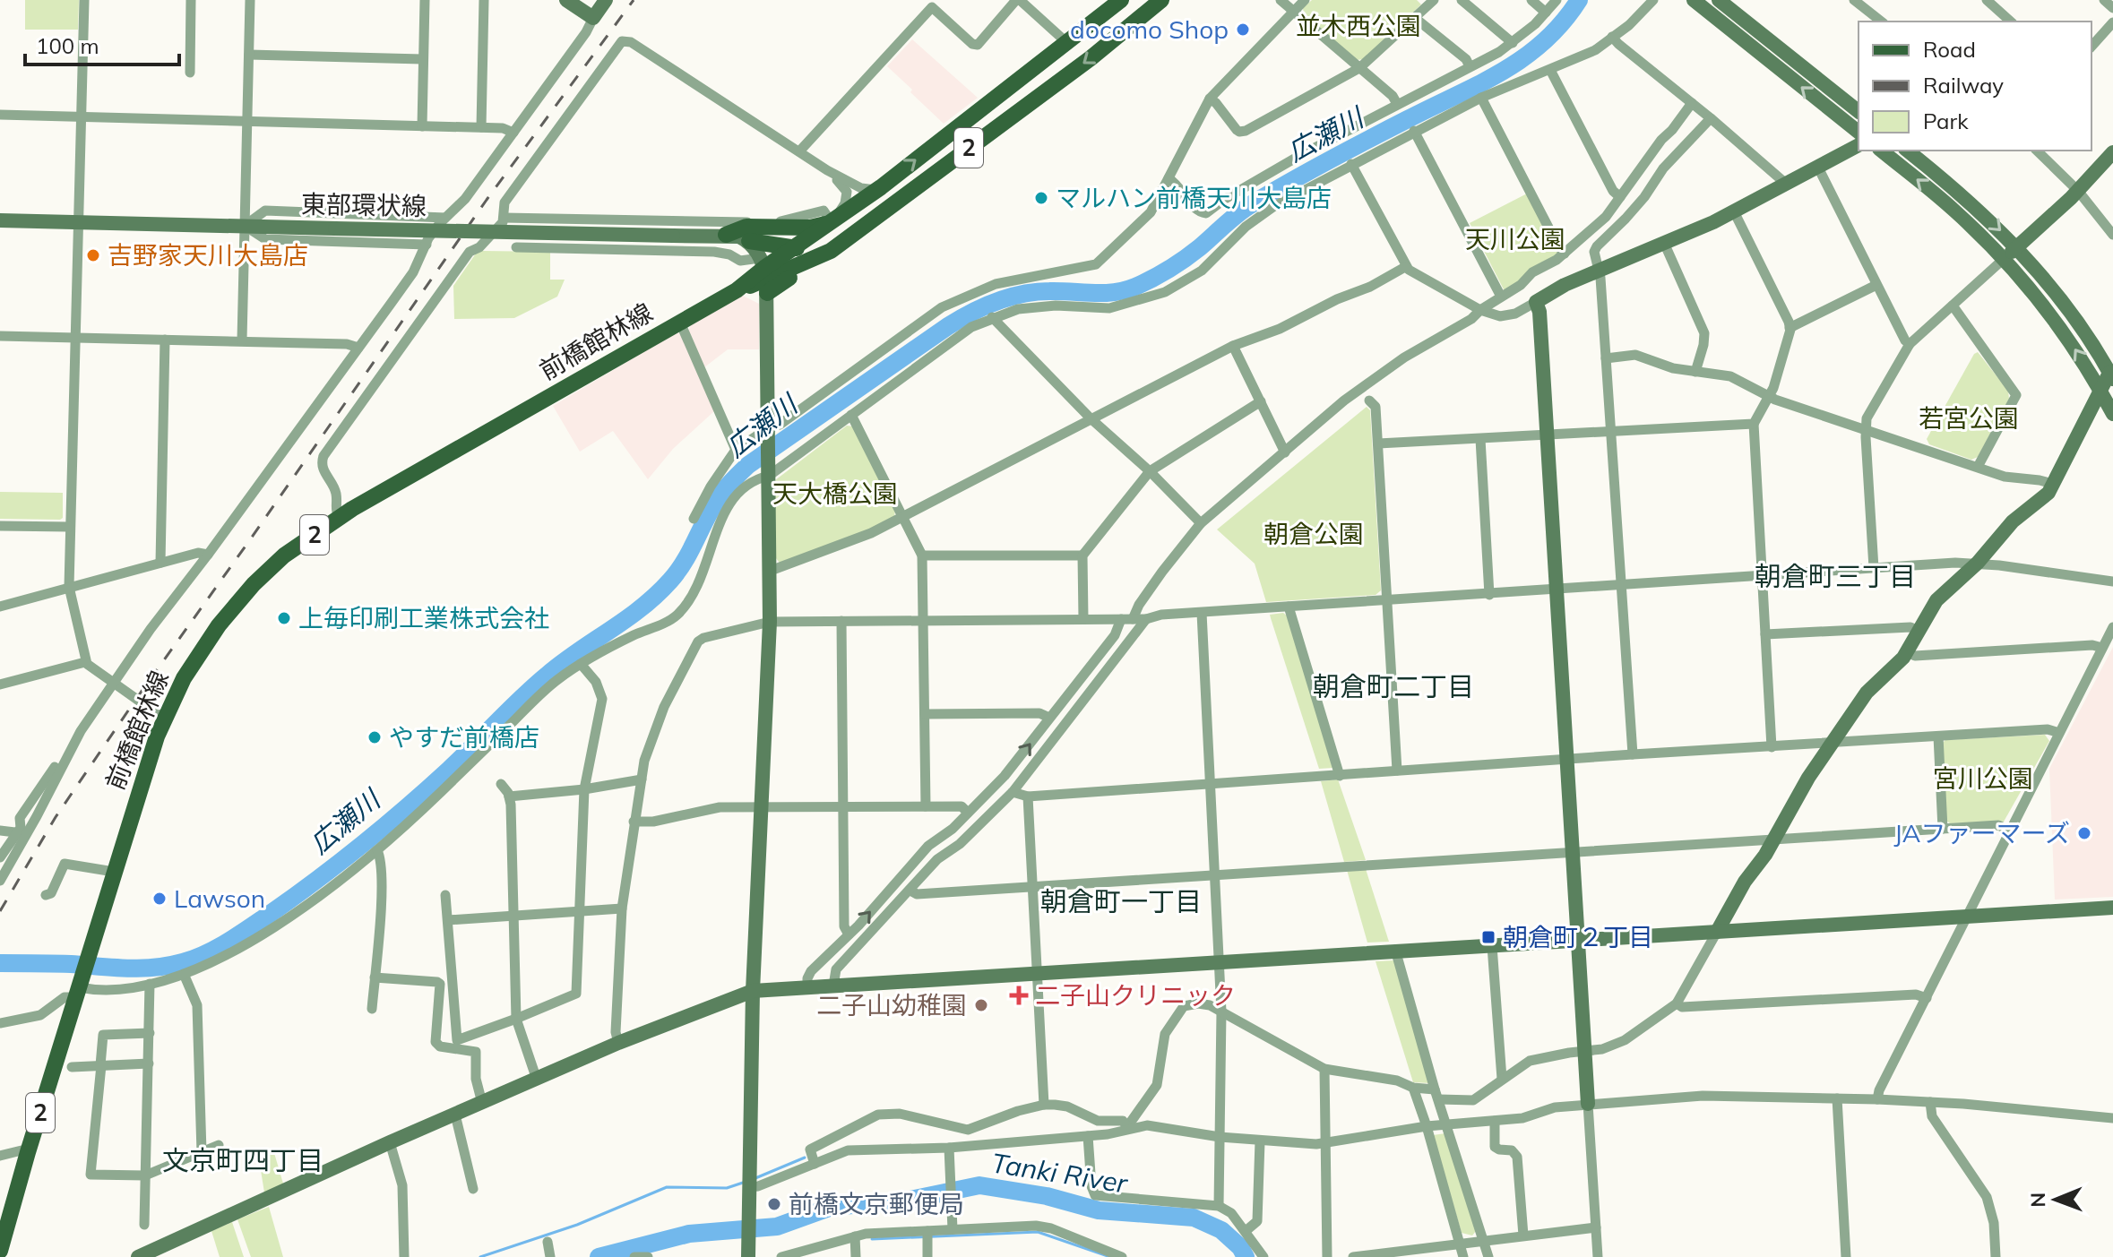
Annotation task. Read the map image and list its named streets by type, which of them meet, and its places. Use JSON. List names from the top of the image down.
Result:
{
  "streets": {
    "main road": ["2", "前橋館林線"],
    "street": ["東部環状線"]
  },
  "districts": [
    "朝倉町三丁目",
    "朝倉町二丁目",
    "朝倉町一丁目",
    "文京町四丁目"
  ],
  "water": ["広瀬川", "Tanki River"],
  "parks": [
    "並木西公園",
    "天川公園",
    "若宮公園",
    "天大橋公園",
    "朝倉公園",
    "宮川公園"
  ],
  "places": {
    "other": [
      "docomo Shop",
      "マルハン前橋天川大島店",
      "吉野家天川大島店",
      "上毎印刷工業株式会社",
      "やすだ前橋店",
      "JAファーマーズ",
      "Lawson",
      "二子山幼稚園",
      "前橋文京郵便局"
    ],
    "transit": ["朝倉町２丁目"],
    "health": ["二子山クリニック"]
  },
  "legend": ["Road", "Railway", "Park"],
  "scale_bar": "100 m",
  "north": "left"
}
